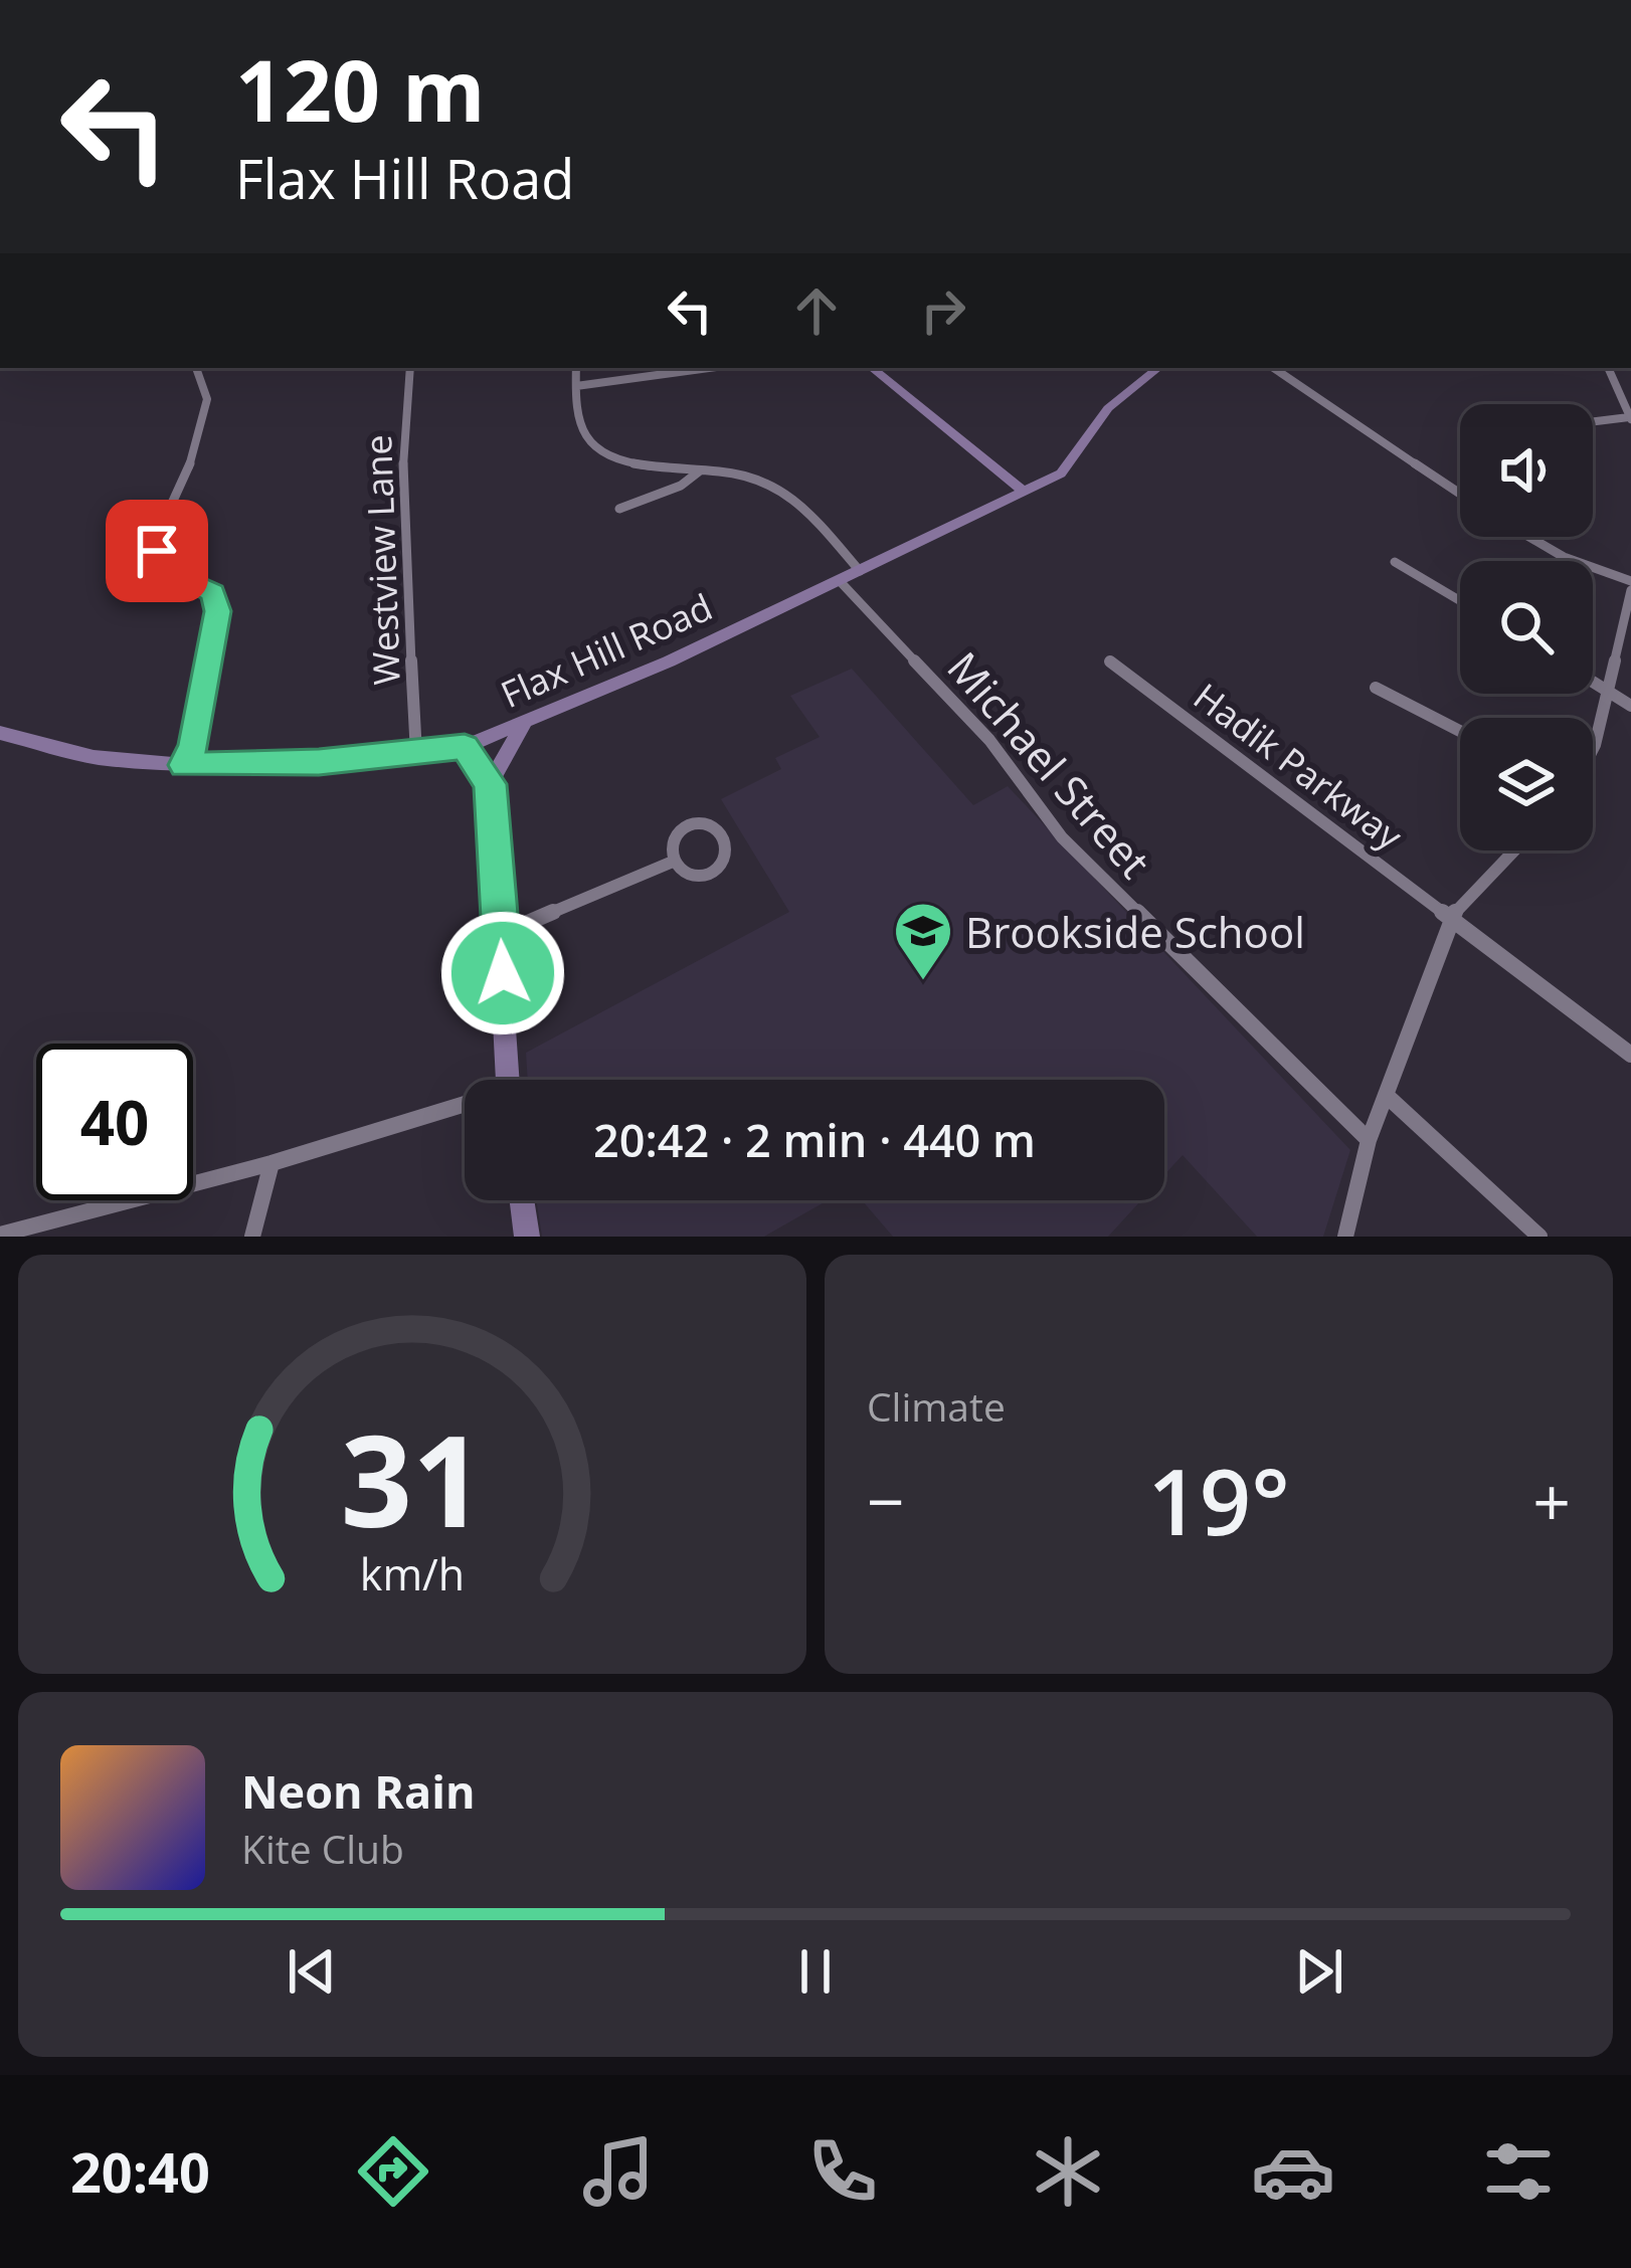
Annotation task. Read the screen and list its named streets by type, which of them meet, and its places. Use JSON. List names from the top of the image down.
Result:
{
  "streets": {
    "main road": ["Flax Hill Road"],
    "street": ["Westview Lane", "Michael Street", "Hadik Parkway"]
  },
  "crossings": [
    ["Westview Lane", "Flax Hill Road"],
    ["Flax Hill Road", "Michael Street"]
  ],
  "places": {
    "school or university": ["Brookside School"]
  },
  "page": {
    "turn": ["120 m", "Flax Hill Road"],
    "limit": "40",
    "trip": "20:42 · 2 min · 440 m",
    "tile": "Climate",
    "heat": ["−", "19°", "+"],
    "song": ["Neon Rain", "Kite Club"],
    "tabs": "20:40",
    "gauge": ["31", "km/h"]
  }
}
